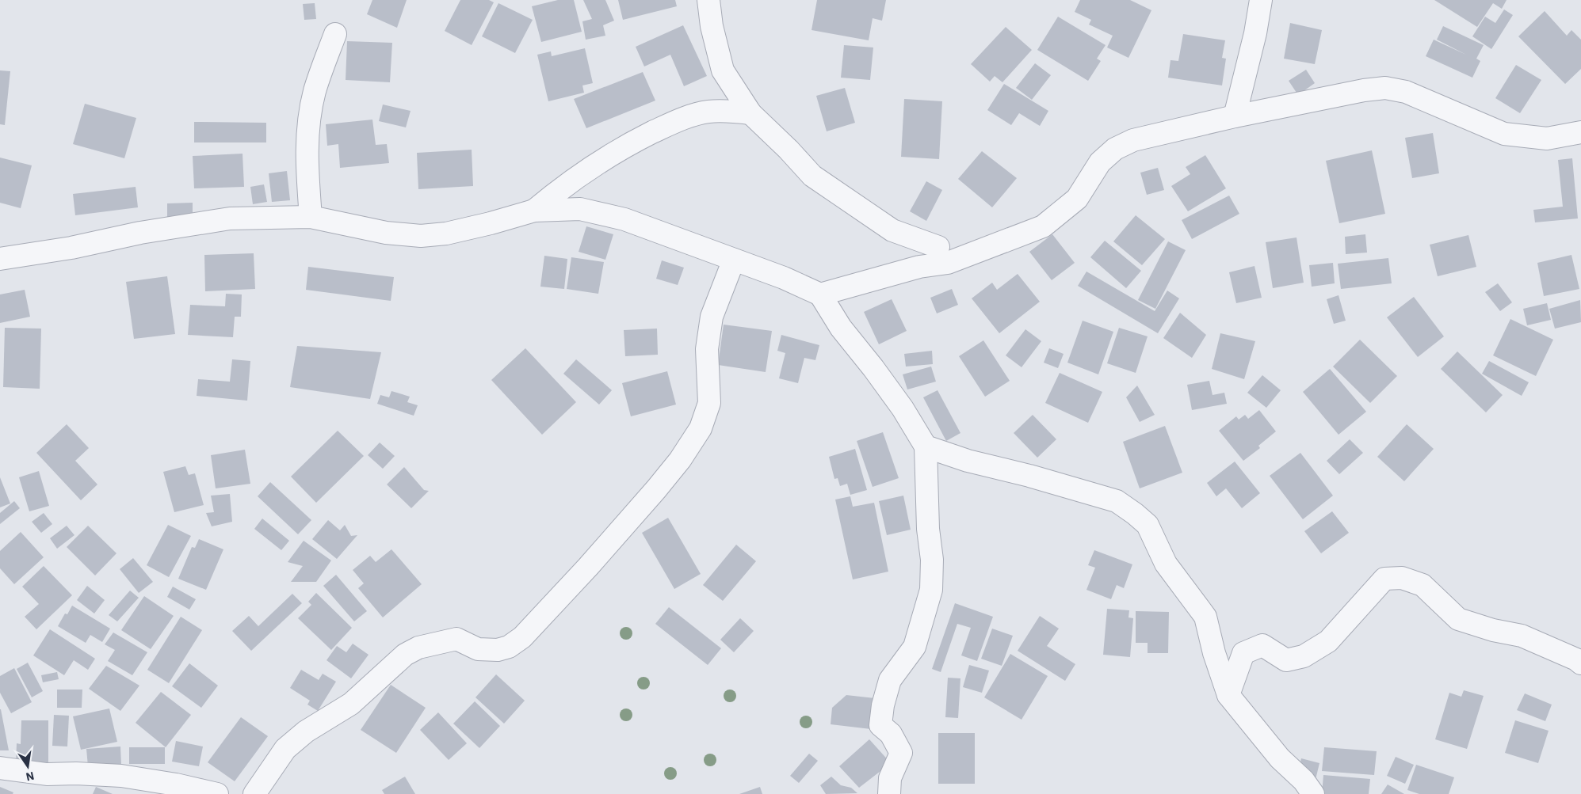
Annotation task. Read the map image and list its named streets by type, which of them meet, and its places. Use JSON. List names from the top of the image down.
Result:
{
  "north": "bottom"
}
